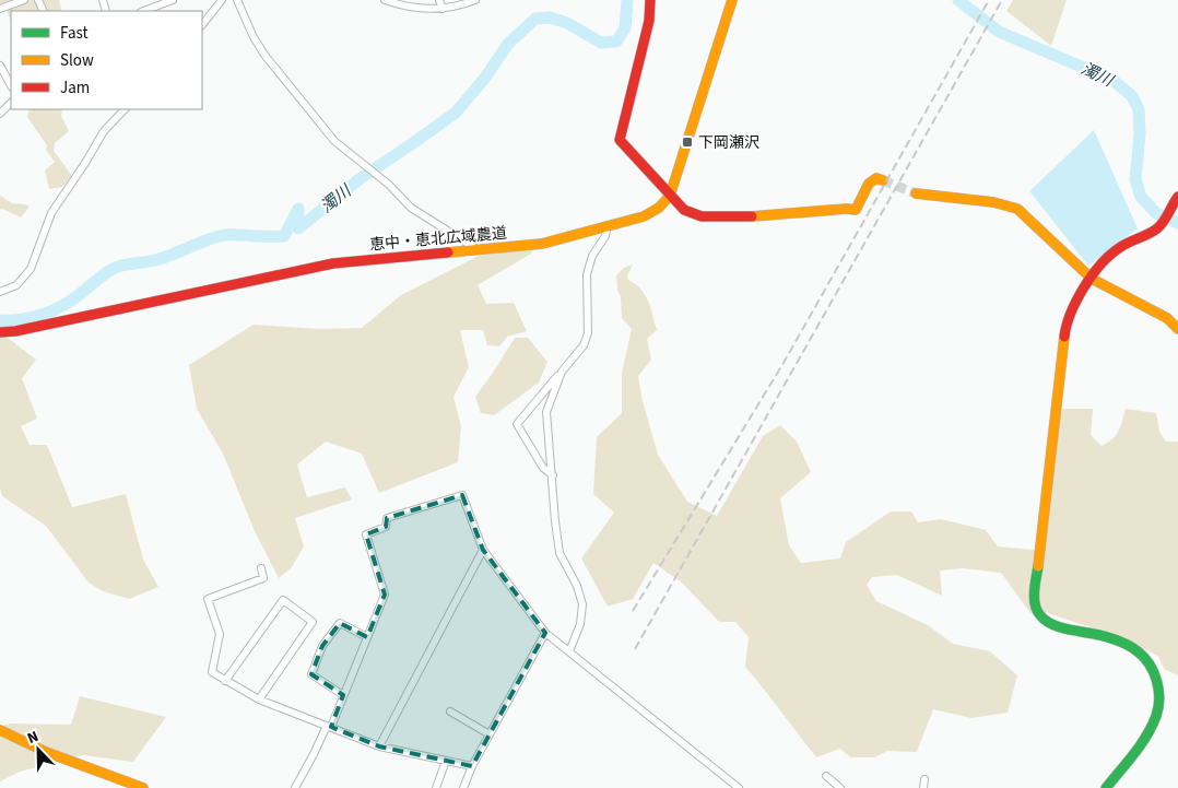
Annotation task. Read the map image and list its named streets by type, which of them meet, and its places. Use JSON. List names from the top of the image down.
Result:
{
  "streets": {
    "street": ["恵中・恵北広域農道"]
  },
  "water": ["濁川"],
  "places": {
    "transit": ["下岡瀬沢"]
  },
  "legend": ["Fast", "Slow", "Jam"],
  "north": "top left"
}
